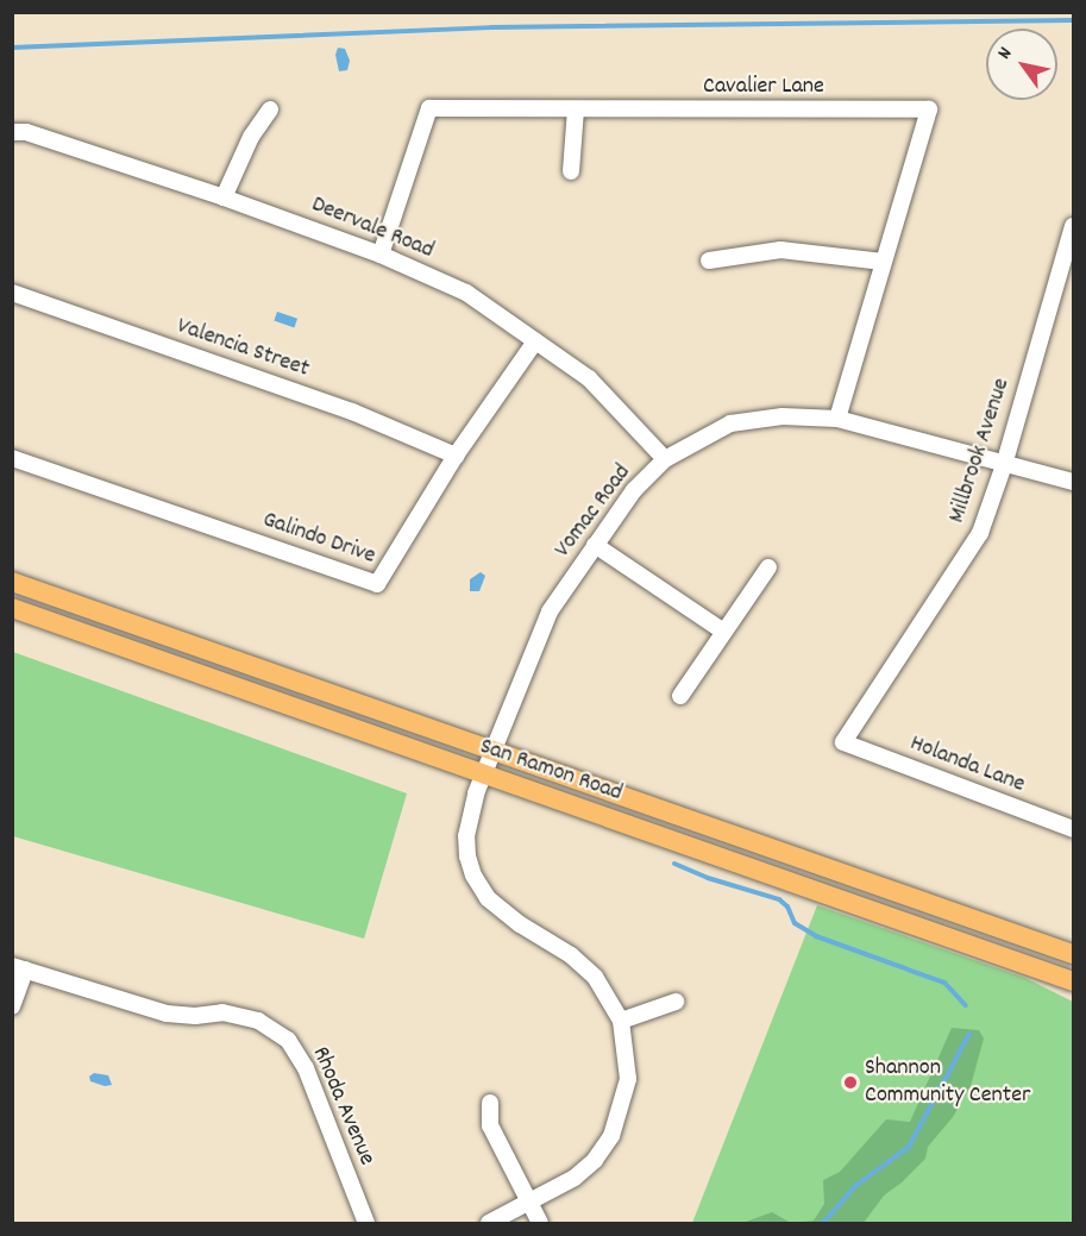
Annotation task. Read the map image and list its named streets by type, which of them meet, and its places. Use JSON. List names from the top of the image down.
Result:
{
  "streets": {
    "main road": ["San Ramon Road"],
    "street": [
      "Cavalier Lane",
      "Deervale Road",
      "Valencia Street",
      "Millbrook Avenue",
      "Vomac Road",
      "Galindo Drive",
      "Holanda Lane",
      "Rhoda Avenue"
    ]
  },
  "crossings": [
    ["Cavalier Lane", "Deervale Road"],
    ["Cavalier Lane", "Vomac Road"],
    ["Deervale Road", "Vomac Road"],
    ["Deervale Road", "Galindo Drive"],
    ["Valencia Street", "Galindo Drive"],
    ["Millbrook Avenue", "Vomac Road"],
    ["Millbrook Avenue", "Holanda Lane"],
    ["Vomac Road", "San Ramon Road"]
  ],
  "places": ["Shannon Community Center"],
  "north": "top left"
}
